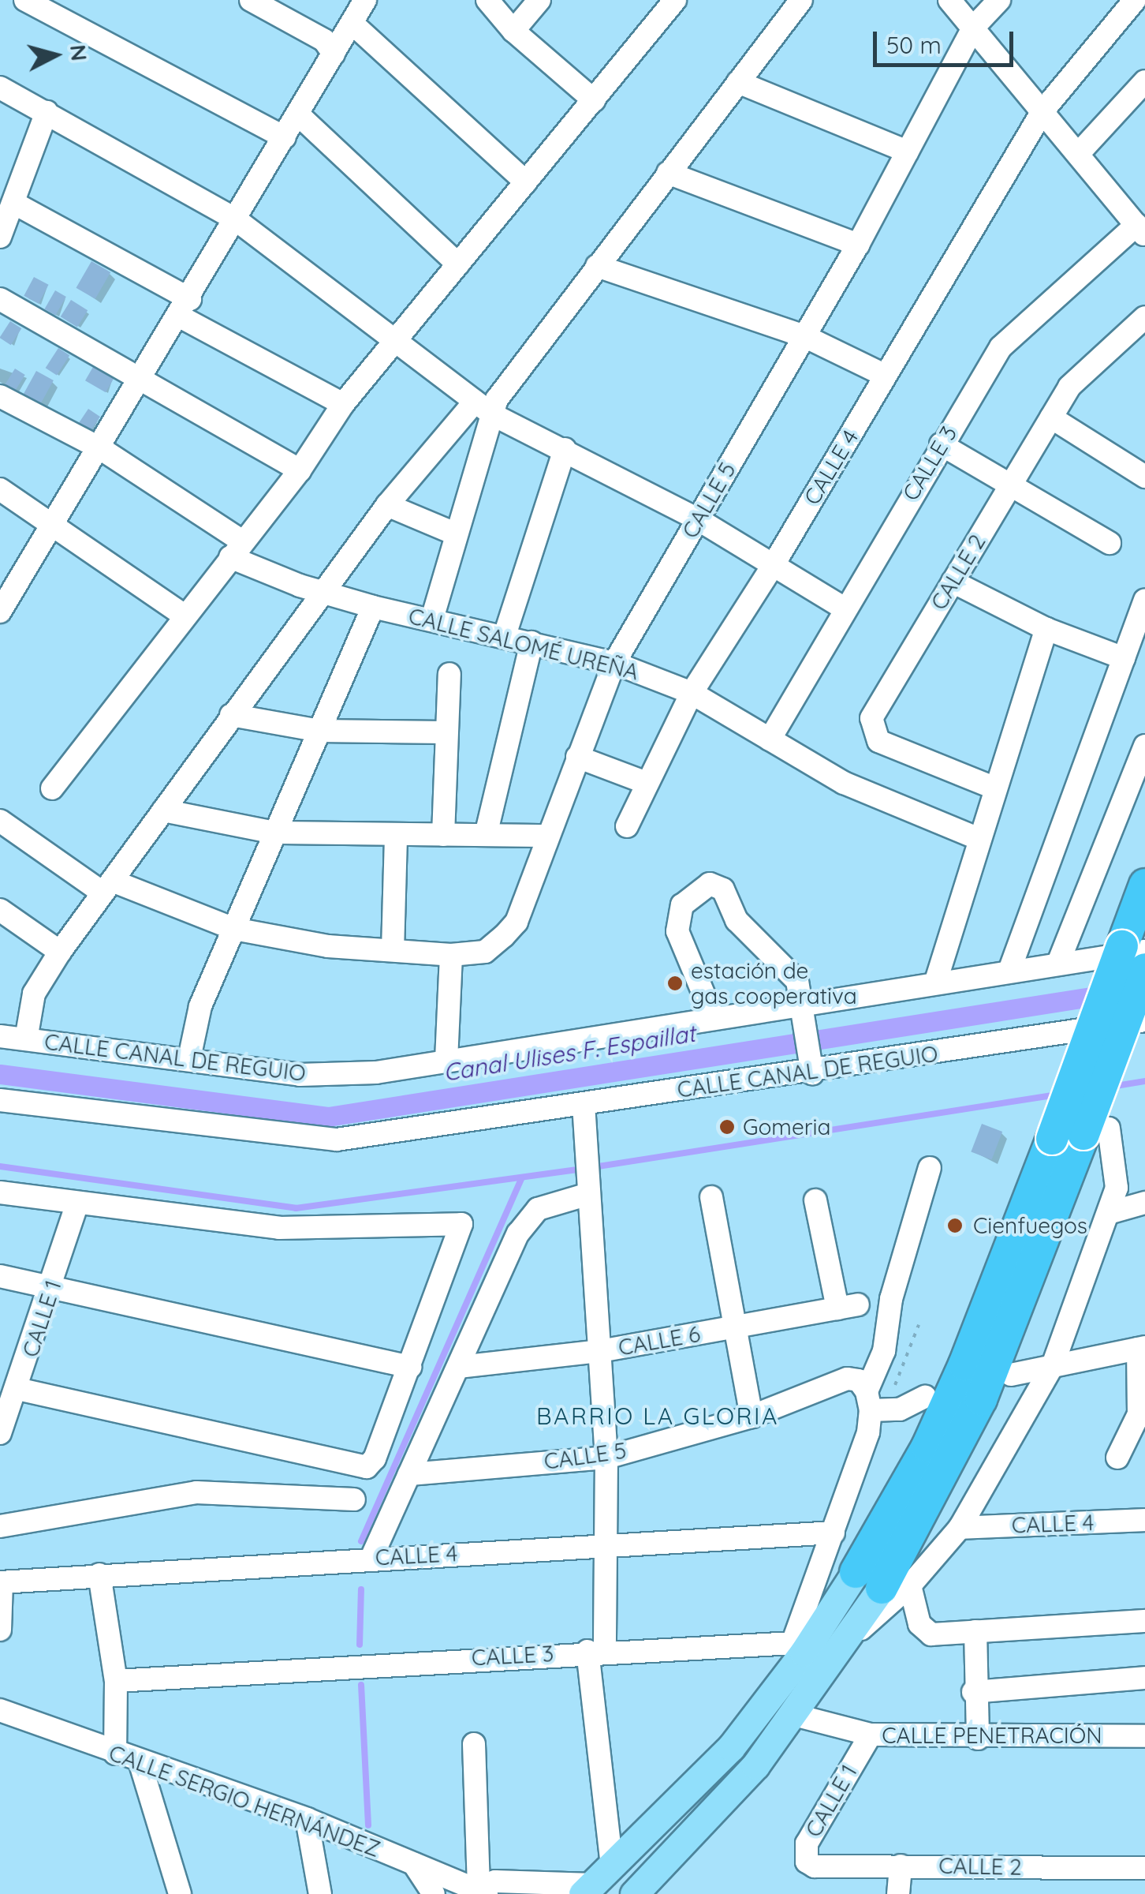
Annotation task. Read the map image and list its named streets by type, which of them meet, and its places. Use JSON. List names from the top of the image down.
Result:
{
  "streets": {
    "street": [
      "CALLE 3",
      "CALLE 4",
      "CALLE 5",
      "CALLE 2",
      "CALLE SALOMÉ UREÑA",
      "CALLE CANAL DE REGUIO",
      "CALLE 1",
      "CALLE 6",
      "CALLE PENETRACIÓN",
      "CALLE SERGIO HERNÁNDEZ"
    ]
  },
  "crossings": [
    ["CALLE 3", "CALLE SALOMÉ UREÑA"],
    ["CALLE 4", "CALLE SALOMÉ UREÑA"],
    ["CALLE 5", "CALLE SALOMÉ UREÑA"],
    ["CALLE 2", "CALLE 1"],
    ["CALLE 1", "CALLE PENETRACIÓN"]
  ],
  "districts": ["BARRIO LA GLORIA"],
  "water": ["Canal Ulises F. Espaillat"],
  "places": ["estación de gas cooperativa", "Gomeria", "Cienfuegos"],
  "scale_bar": "50 m",
  "north": "right"
}
